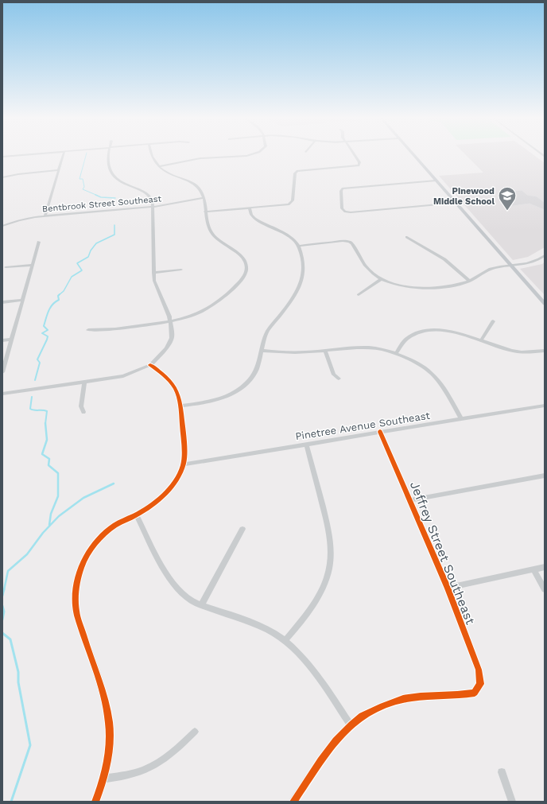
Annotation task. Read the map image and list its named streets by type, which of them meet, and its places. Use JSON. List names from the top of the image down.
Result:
{
  "streets": {
    "street": ["Bentbrook Street Southeast", "Pinetree Avenue Southeast", "Jeffrey Street Southeast"]
  },
  "crossings": [
    ["Pinetree Avenue Southeast", "Jeffrey Street Southeast"]
  ],
  "places": {
    "school or university": ["Pinewood Middle School"]
  }
}
